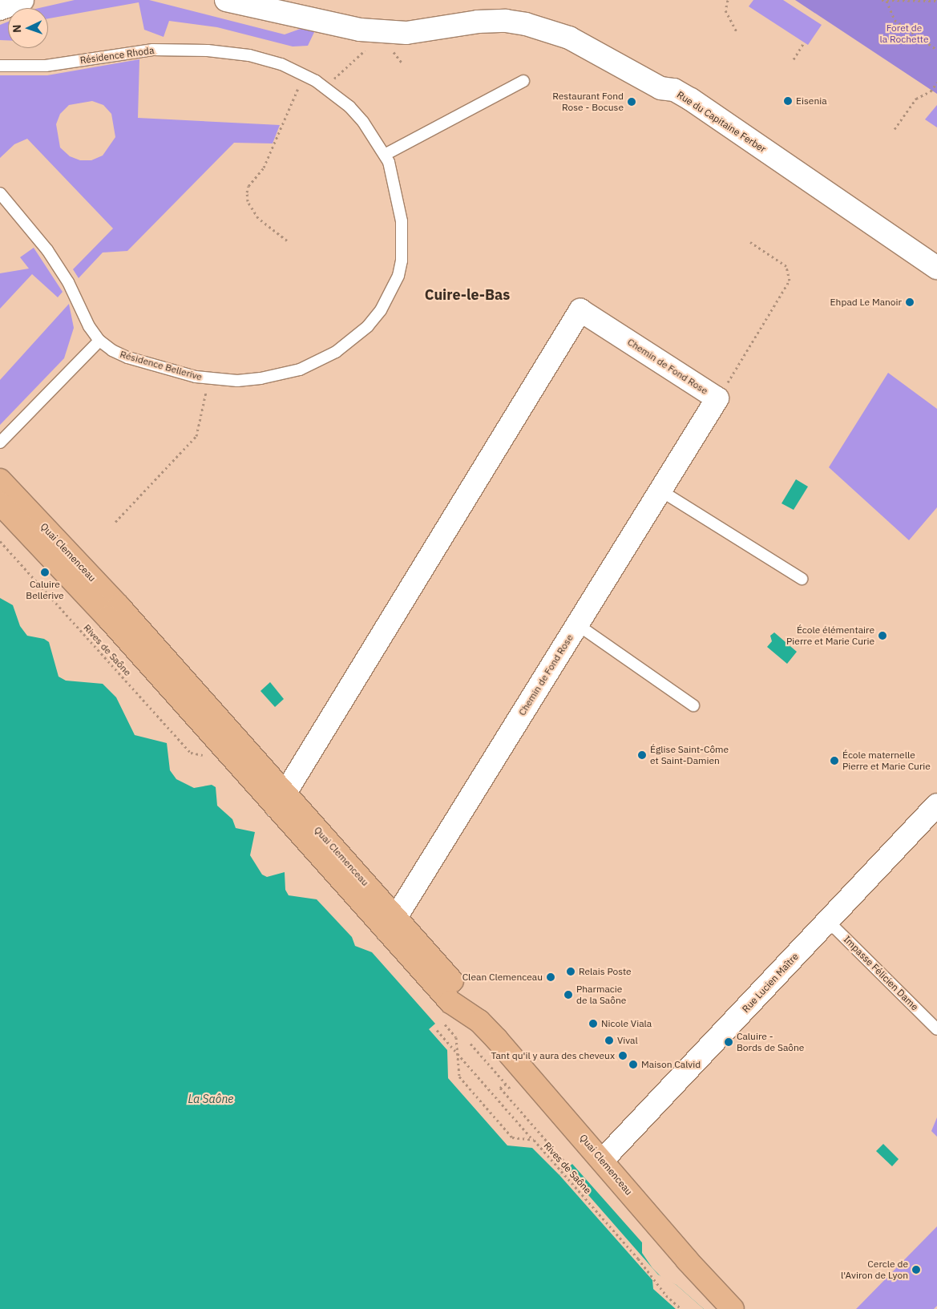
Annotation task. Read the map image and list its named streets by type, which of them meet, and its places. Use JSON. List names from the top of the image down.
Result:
{
  "streets": {
    "main road": ["Quai Clemenceau"],
    "street": ["Rue du Capitaine Ferber", "Chemin de Fond Rose", "Rue Lucien Maître"],
    "lane": ["Résidence Rhoda", "Résidence Bellerive", "Impasse Félicien Dame"],
    "path": ["Rives de Saône"]
  },
  "crossings": [
    ["Résidence Rhoda", "Résidence Bellerive"],
    ["Chemin de Fond Rose", "Quai Clemenceau"],
    ["Quai Clemenceau", "Rue Lucien Maître"],
    ["Impasse Félicien Dame", "Rue Lucien Maître"]
  ],
  "districts": ["Cuire-le-Bas"],
  "water": ["La Saône"],
  "parks": ["Foret de la Rochette"],
  "places": [
    "Eisenia",
    "Restaurant Fond Rose - Bocuse",
    "Ehpad Le Manoir",
    "Caluire Bellerive",
    "École élémentaire Pierre et Marie Curie",
    "Église Saint-Côme et Saint-Damien",
    "École maternelle Pierre et Marie Curie",
    "Relais Poste",
    "Clean Clemenceau",
    "Pharmacie de la Saône",
    "Nicole Viala",
    "Vival",
    "Caluire - Bords de Saône",
    "Tant qu'il y aura des cheveux",
    "Maison Calvid",
    "Cercle de l'Aviron de Lyon"
  ],
  "north": "left"
}
